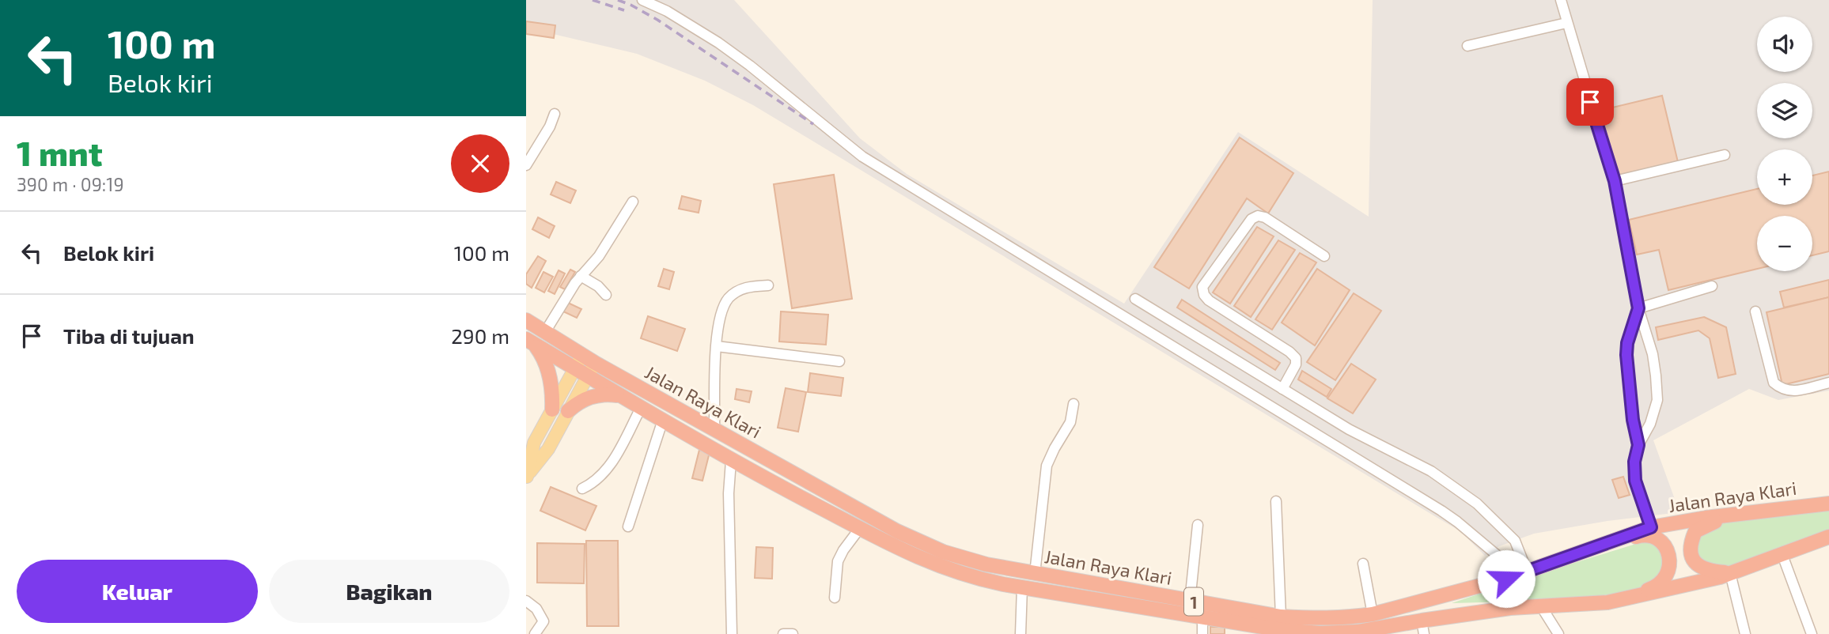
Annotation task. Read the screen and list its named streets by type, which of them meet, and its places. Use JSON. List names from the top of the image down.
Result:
{
  "streets": {
    "highway": ["Jalan Raya Klari", "1"]
  },
  "page": {
    "turn": ["100 m", "Belok kiri"],
    "map_buttons": ["+", "−"],
    "heading": ["1 mnt", "390 m · 09:19"],
    "list": [
      {
        "name": "Belok kiri",
        "value": "100 m"
      },
      {
        "name": "Tiba di tujuan",
        "value": "290 m"
      }
    ],
    "buttons": ["Keluar", "Bagikan"]
  }
}
